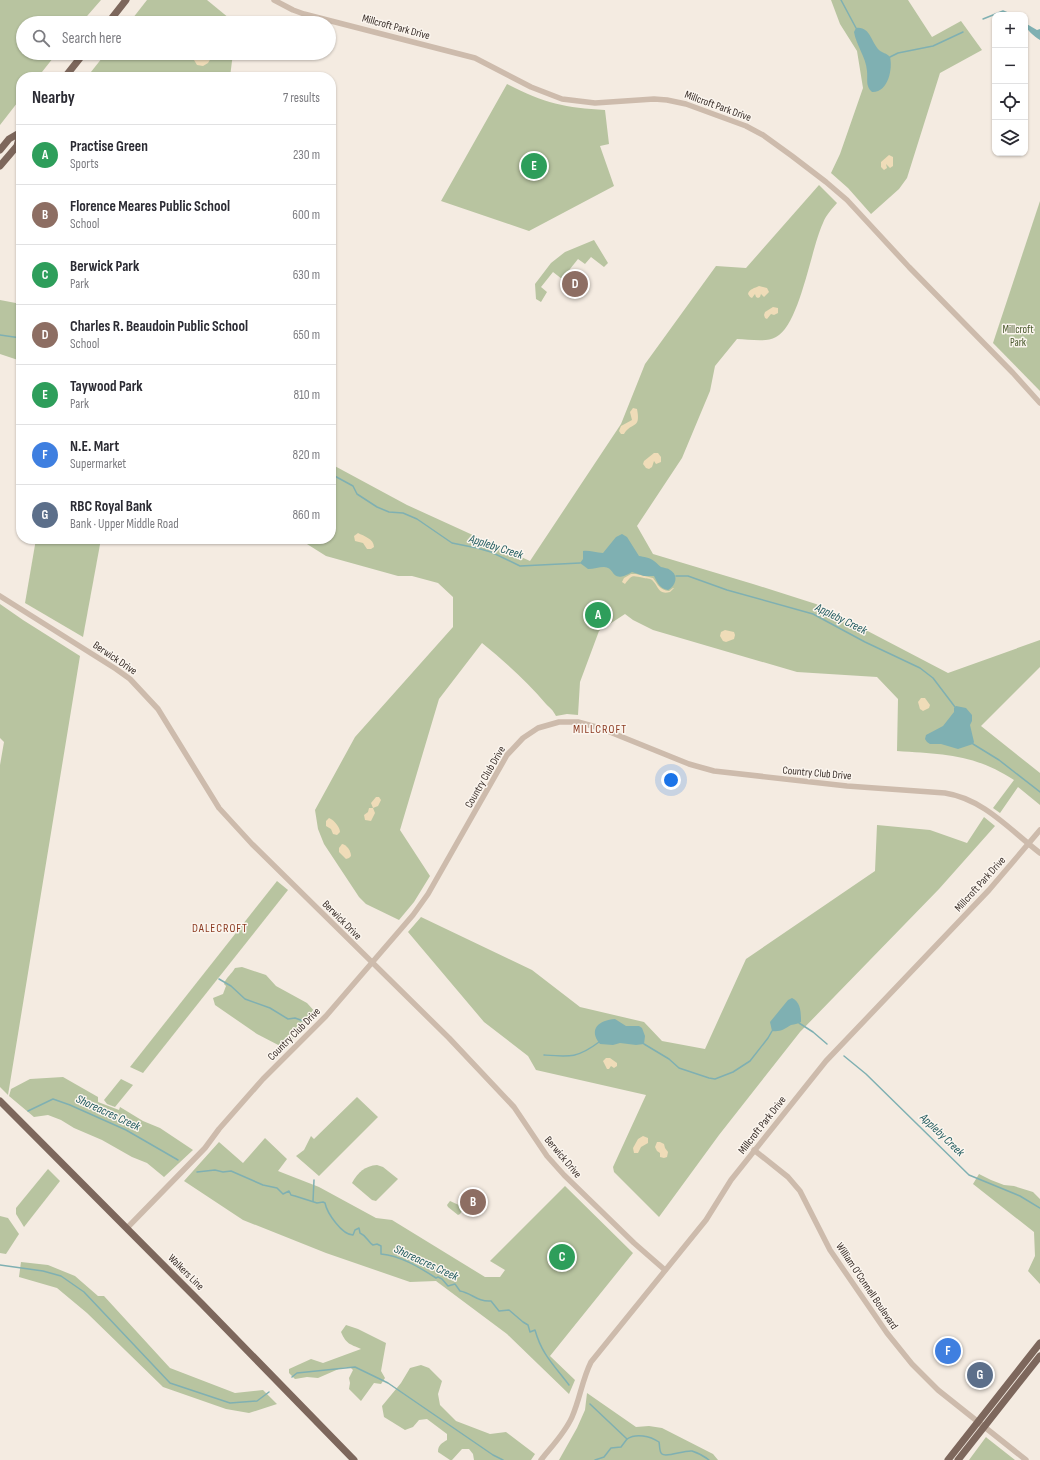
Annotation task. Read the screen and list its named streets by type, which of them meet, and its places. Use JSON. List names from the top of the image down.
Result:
{
  "streets": {
    "main road": ["Walkers Line"],
    "street": [
      "Millcroft Park Drive",
      "Berwick Drive",
      "Country Club Drive",
      "William O'Connell Boulevard"
    ]
  },
  "crossings": [
    ["Millcroft Park Drive", "Berwick Drive"],
    ["Millcroft Park Drive", "Country Club Drive"],
    ["Millcroft Park Drive", "William O'Connell Boulevard"],
    ["Berwick Drive", "Country Club Drive"],
    ["Country Club Drive", "Walkers Line"]
  ],
  "districts": ["MILLCROFT", "DALECROFT"],
  "water": ["Appleby Creek", "Shoreacres Creek"],
  "parks": ["Millcroft Park"],
  "page": {
    "map_buttons": ["+", "−"],
    "search": "Search here",
    "heading": ["Nearby", "7 results"],
    "list": [
      {
        "mark": "A",
        "name": "Practise Green",
        "note": "Sports",
        "value": "230 m"
      },
      {
        "mark": "B",
        "name": "Florence Meares Public School",
        "note": "School",
        "value": "600 m"
      },
      {
        "mark": "C",
        "name": "Berwick Park",
        "note": "Park",
        "value": "630 m"
      },
      {
        "mark": "D",
        "name": "Charles R. Beaudoin Public School",
        "note": "School",
        "value": "650 m"
      },
      {
        "mark": "E",
        "name": "Taywood Park",
        "note": "Park",
        "value": "810 m"
      },
      {
        "mark": "F",
        "name": "N.E. Mart",
        "note": "Supermarket",
        "value": "820 m"
      },
      {
        "mark": "G",
        "name": "RBC Royal Bank",
        "note": "Bank · Upper Middle Road",
        "value": "860 m"
      }
    ],
    "pins": [
      "E",
      "D",
      "A",
      "B",
      "C",
      "F",
      "G"
    ]
  }
}
